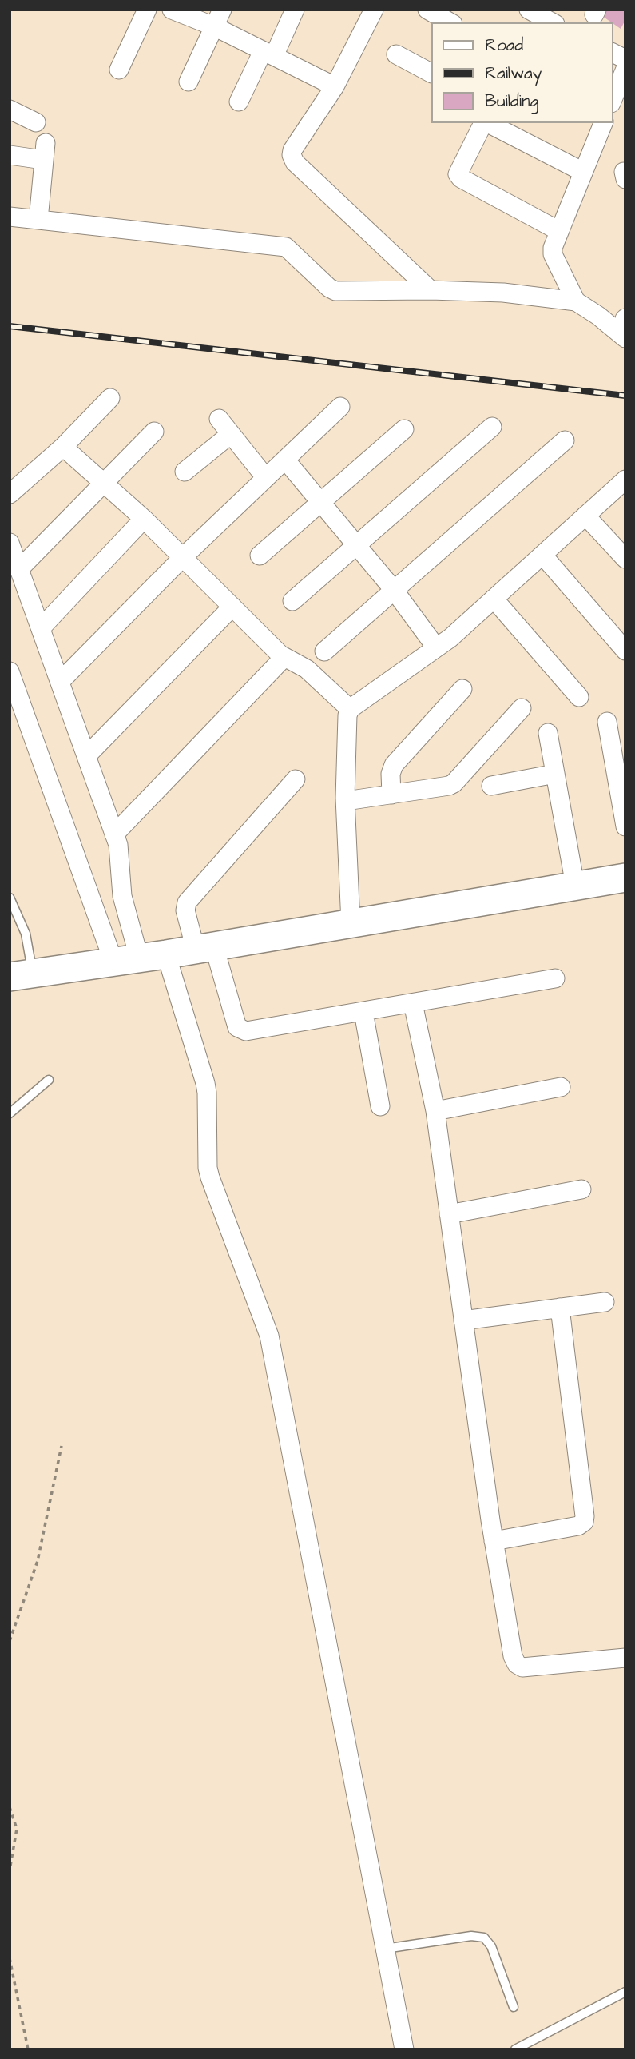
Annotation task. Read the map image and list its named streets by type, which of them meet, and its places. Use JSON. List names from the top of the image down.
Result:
{
  "legend": ["Road", "Railway", "Building"]
}
